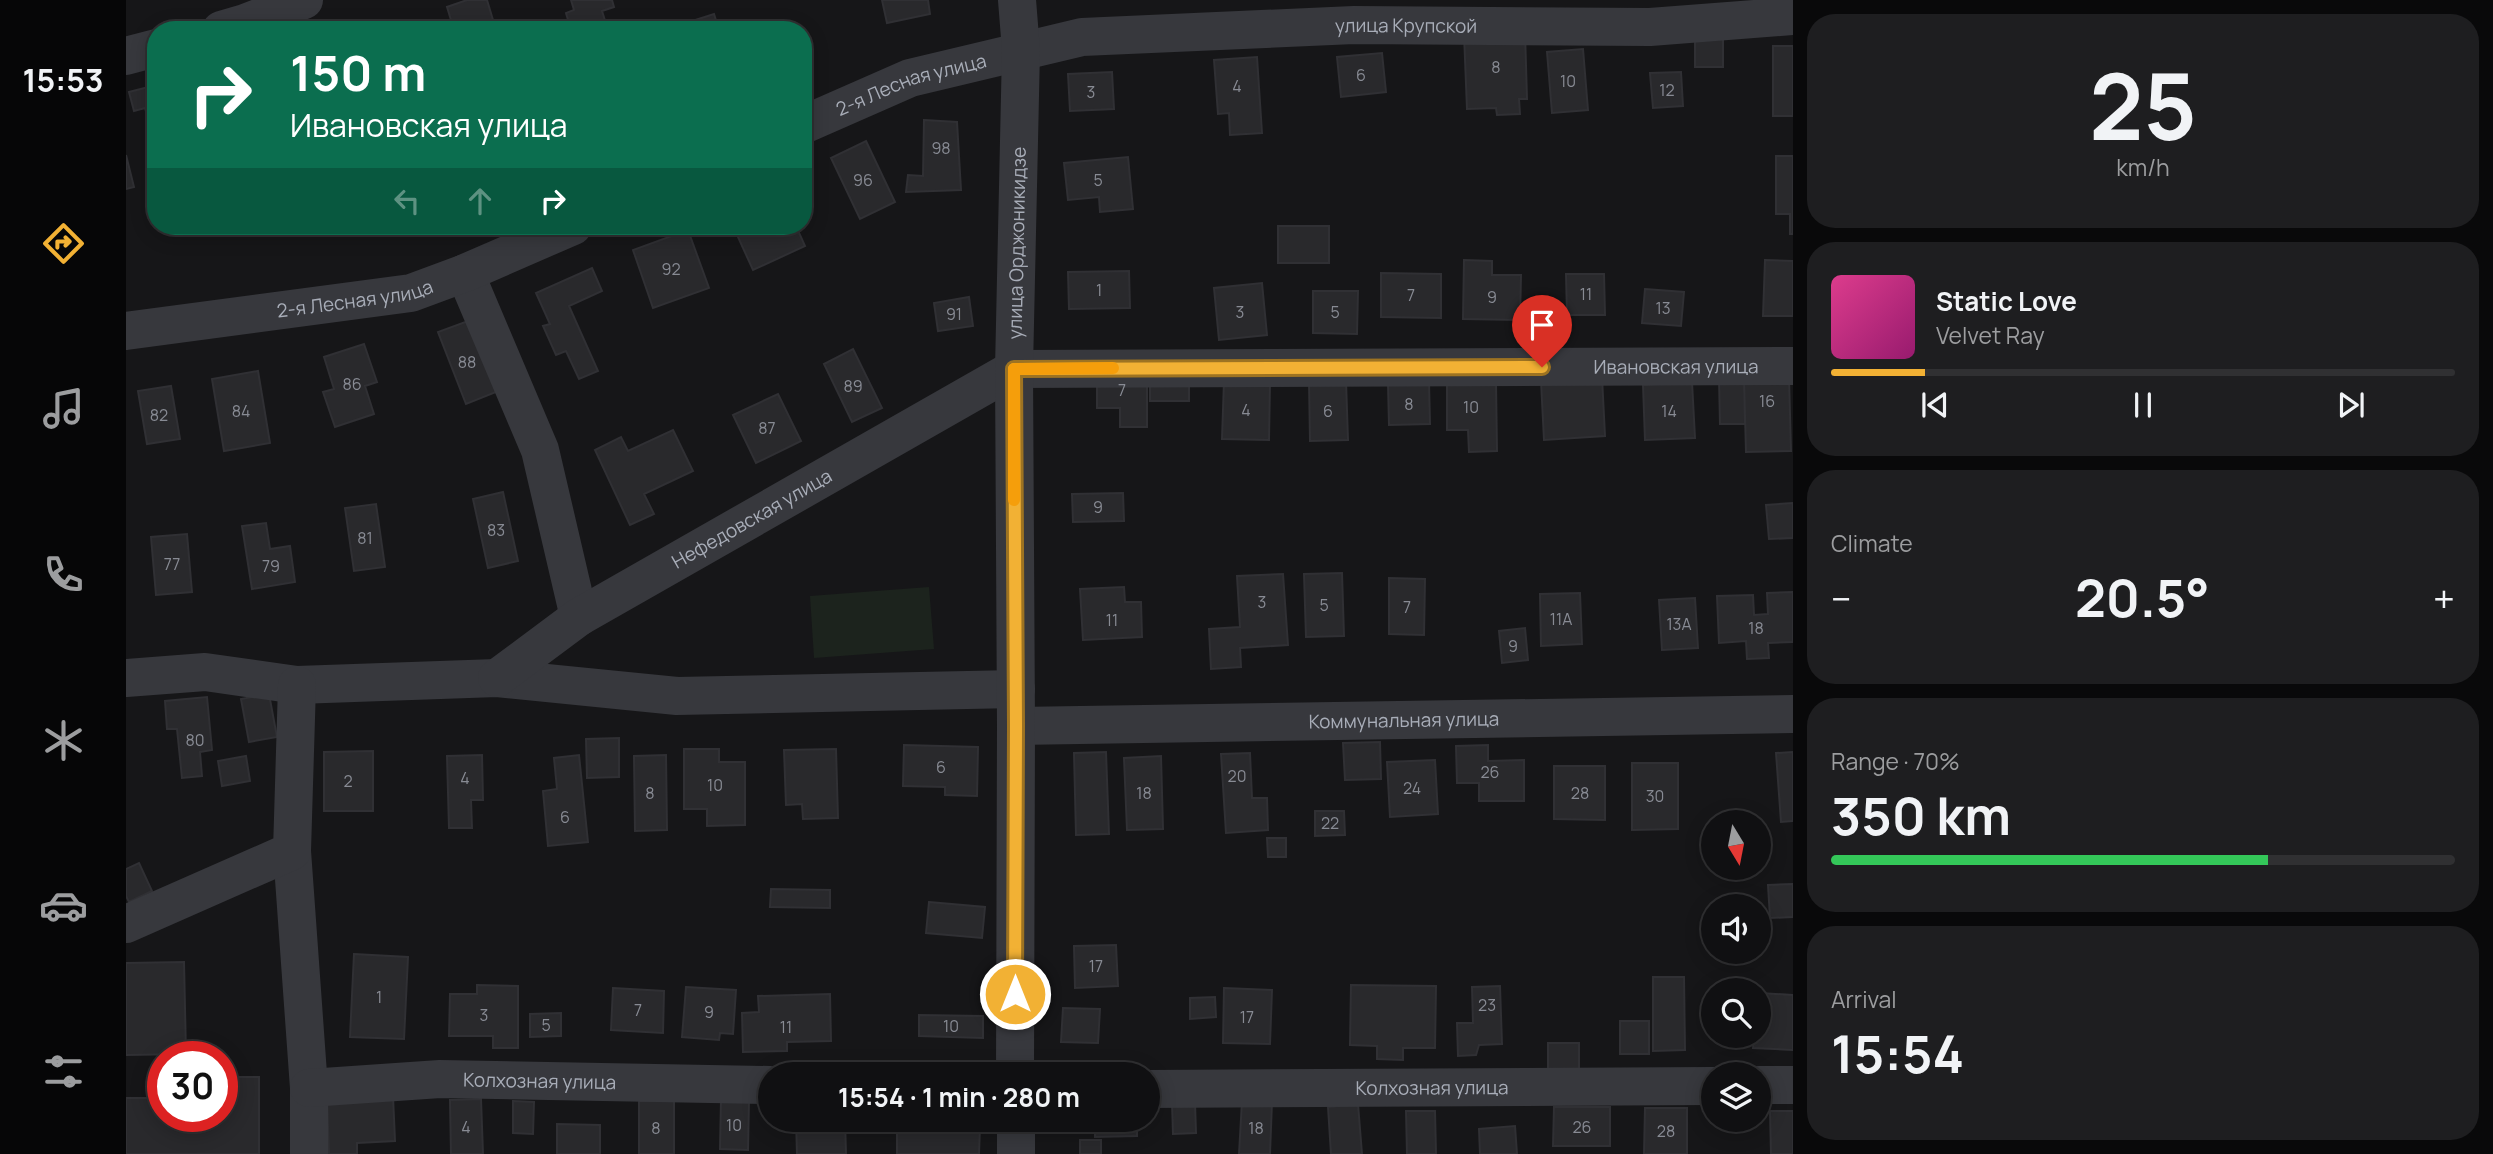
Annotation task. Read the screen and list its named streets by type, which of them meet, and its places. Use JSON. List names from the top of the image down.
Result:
{
  "streets": {
    "street": [
      "улица Крупской",
      "2-я Лесная улица",
      "улица Орджоникидзе",
      "Ивановская улица",
      "Нефедовская улица",
      "Коммунальная улица",
      "Колхозная улица"
    ]
  },
  "crossings": [
    ["улица Крупской", "2-я Лесная улица"],
    ["улица Крупской", "улица Орджоникидзе"],
    ["2-я Лесная улица", "улица Орджоникидзе"],
    ["улица Орджоникидзе", "Ивановская улица"],
    ["улица Орджоникидзе", "Нефедовская улица"],
    ["улица Орджоникидзе", "Коммунальная улица"],
    ["Ивановская улица", "Нефедовская улица"]
  ],
  "house_numbers": [
    "8",
    "6",
    "10",
    "4",
    "12",
    "3",
    "98",
    "96",
    "5",
    "92",
    "1",
    "11",
    "7",
    "9",
    "13",
    "3",
    "5",
    "91",
    "88",
    "86",
    "89",
    "7",
    "16",
    "8",
    "10",
    "4",
    "84",
    "6",
    "14",
    "82",
    "87",
    "9",
    "83",
    "81",
    "77",
    "79",
    "3",
    "5",
    "7",
    "11А",
    "11",
    "13А",
    "18",
    "9",
    "80",
    "6",
    "26",
    "20",
    "4",
    "2",
    "10",
    "24",
    "8",
    "18",
    "28",
    "30",
    "6",
    "22",
    "17",
    "1",
    "23",
    "7",
    "9",
    "3",
    "17",
    "5",
    "10",
    "11",
    "10",
    "4",
    "26",
    "8",
    "18",
    "28"
  ],
  "north": "bottom",
  "page": {
    "tabs": "15:53",
    "tile": [
      ["25", "km/h"],
      "Climate",
      ["Range · 70%", "350 km"],
      ["Arrival", "15:54"]
    ],
    "turn": ["150 m", "Ивановская улица"],
    "song": ["Static Love", "Velvet Ray"],
    "heat": ["−", "20.5°", "+"],
    "limit": "30",
    "trip": "15:54 · 1 min · 280 m"
  }
}
